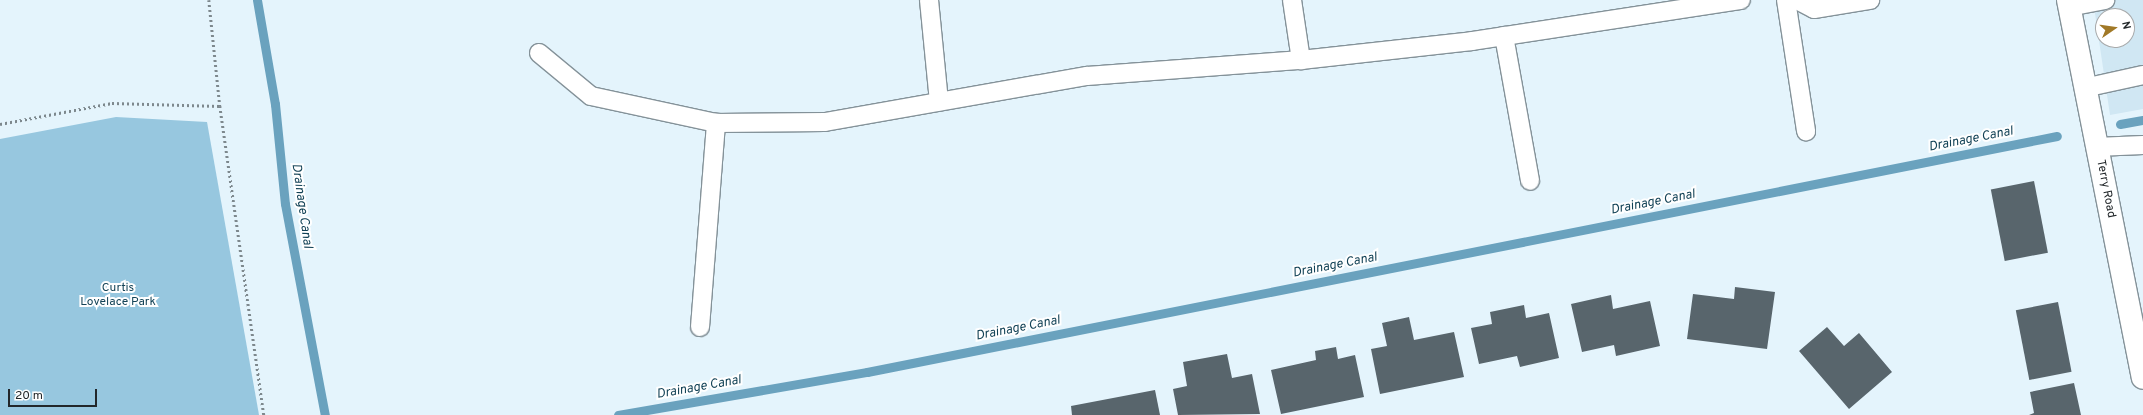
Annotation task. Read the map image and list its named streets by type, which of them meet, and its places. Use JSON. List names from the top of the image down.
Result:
{
  "streets": {
    "street": ["Terry Road"]
  },
  "water": ["Drainage Canal"],
  "parks": ["Curtis Lovelace Park"],
  "scale_bar": "20 m",
  "north": "right"
}
